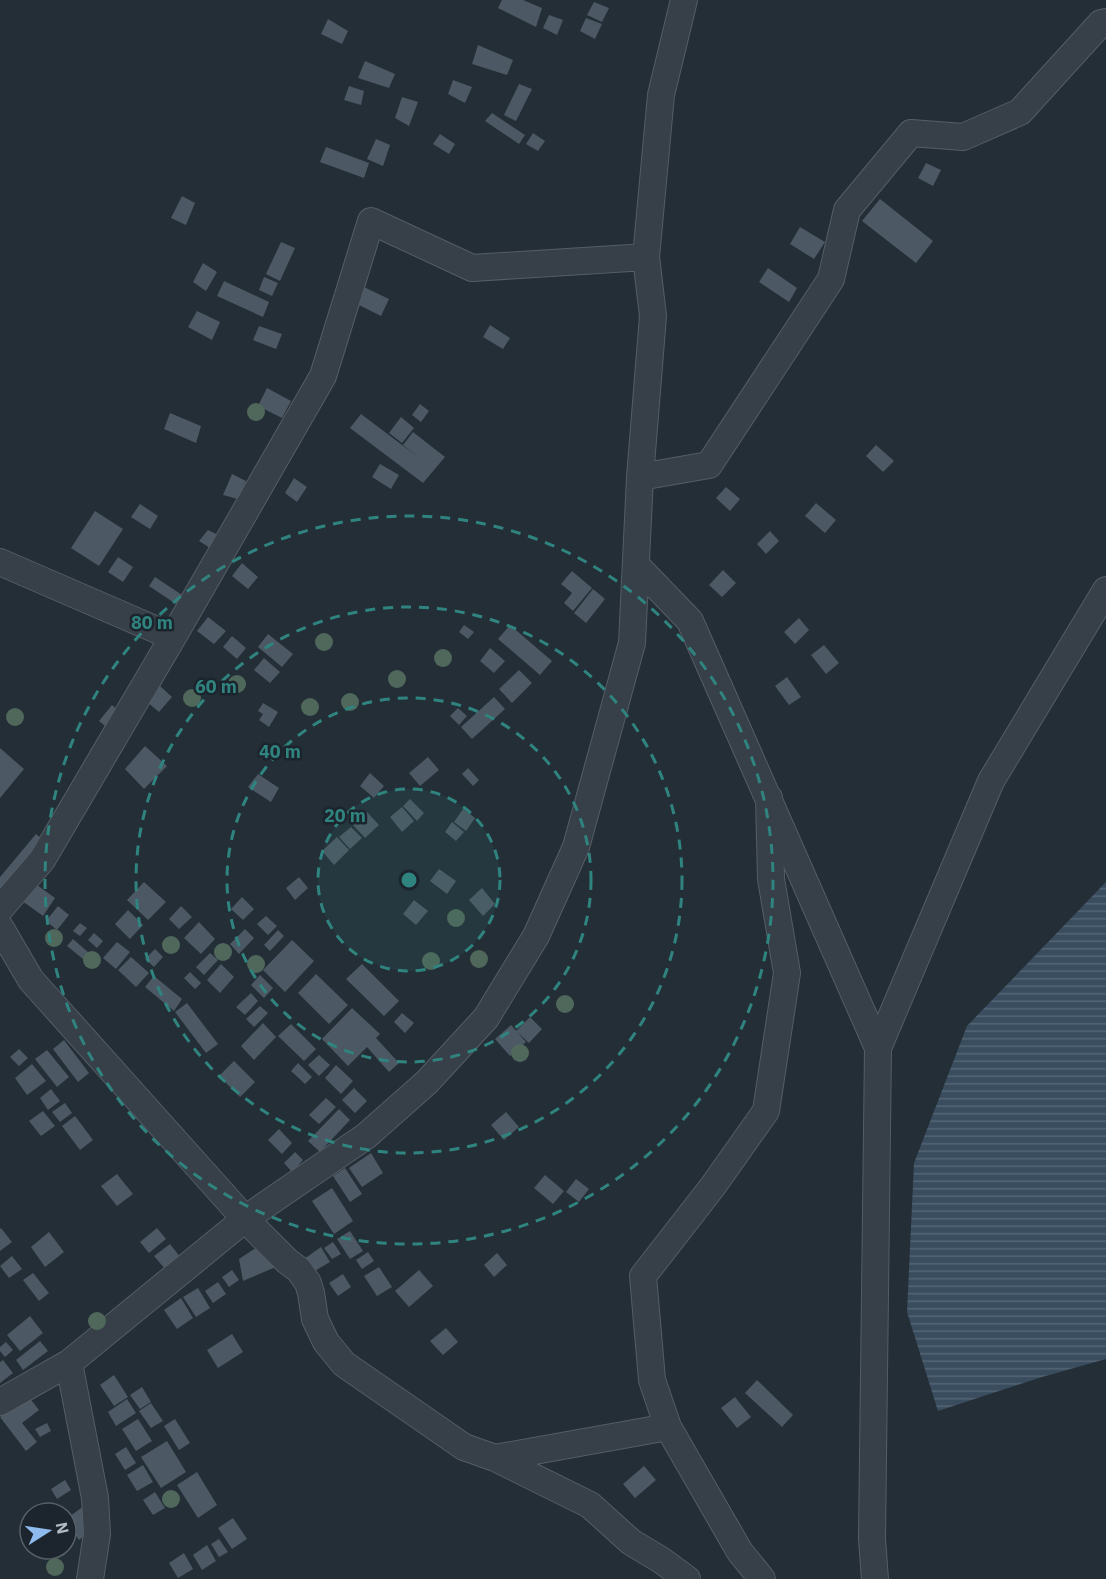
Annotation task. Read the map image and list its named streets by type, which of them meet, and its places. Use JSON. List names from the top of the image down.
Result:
{
  "north": "right",
  "rings": [
    "80 m",
    "60 m",
    "40 m",
    "20 m"
  ]
}
